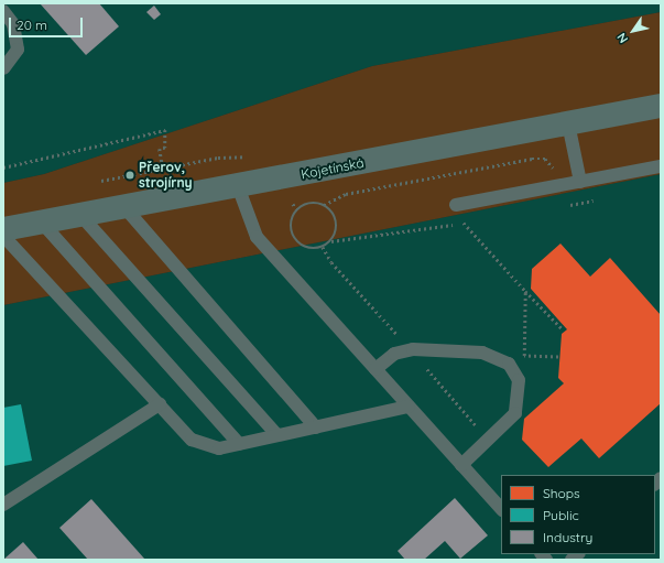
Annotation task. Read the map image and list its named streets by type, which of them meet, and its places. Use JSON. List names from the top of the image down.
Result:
{
  "streets": {
    "main road": ["Kojetínská"]
  },
  "places": ["Přerov, strojírny"],
  "legend": ["Shops", "Public", "Industry"],
  "scale_bar": "20 m",
  "north": "bottom left"
}
